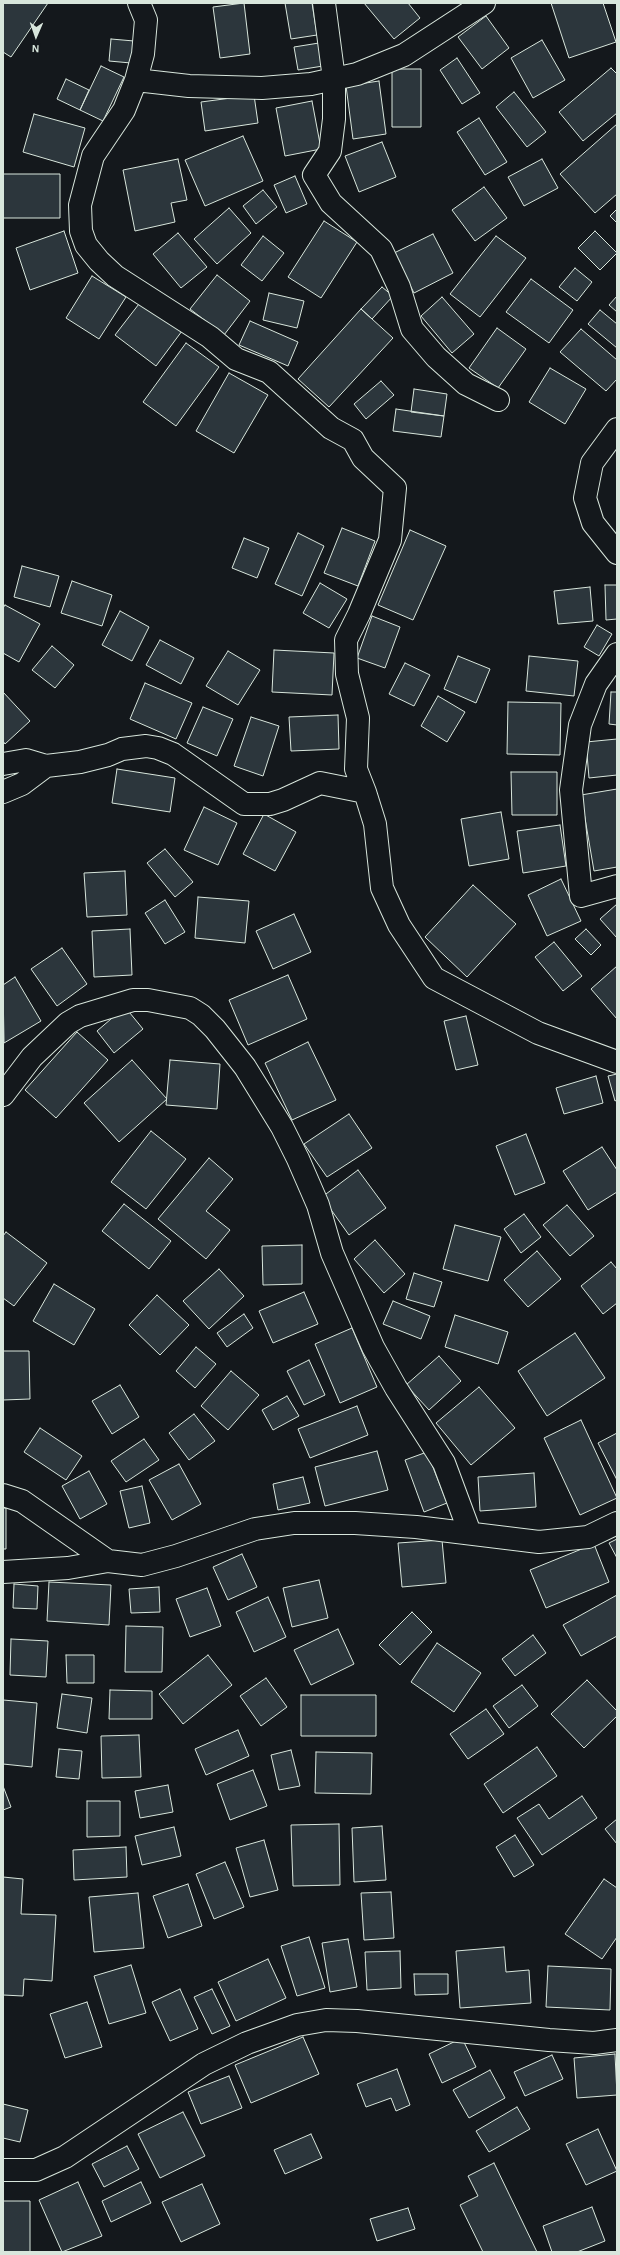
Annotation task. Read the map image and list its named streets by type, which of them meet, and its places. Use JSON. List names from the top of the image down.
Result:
{
  "north": "bottom"
}
